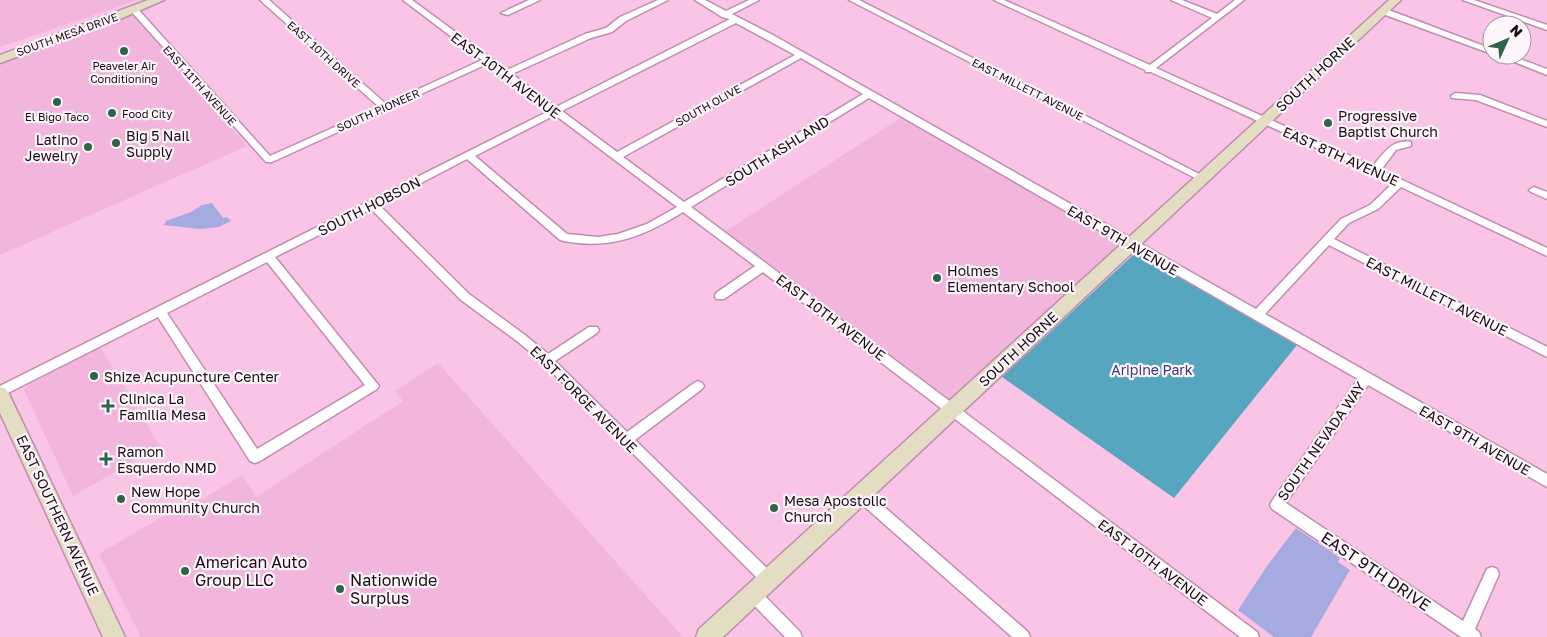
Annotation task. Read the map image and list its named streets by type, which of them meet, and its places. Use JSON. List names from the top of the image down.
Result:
{
  "streets": {
    "main road": ["SOUTH MESA DRIVE"],
    "street": [
      "EAST 10TH DRIVE",
      "SOUTH HORNE",
      "EAST 10TH AVENUE",
      "EAST 11TH AVENUE",
      "EAST MILLETT AVENUE",
      "SOUTH OLIVE",
      "SOUTH PIONEER",
      "SOUTH ASHLAND",
      "EAST 8TH AVENUE",
      "SOUTH HOBSON",
      "EAST 9TH AVENUE",
      "EAST FORGE AVENUE",
      "SOUTH NEVADA WAY",
      "EAST SOUTHERN AVENUE",
      "EAST 9TH DRIVE"
    ]
  },
  "crossings": [
    ["SOUTH MESA DRIVE", "EAST 11TH AVENUE"],
    ["EAST 10TH DRIVE", "SOUTH PIONEER"],
    ["SOUTH HORNE", "EAST 10TH AVENUE"],
    ["SOUTH HORNE", "EAST MILLETT AVENUE"],
    ["SOUTH HORNE", "EAST 8TH AVENUE"],
    ["SOUTH HORNE", "EAST 9TH AVENUE"],
    ["SOUTH HORNE", "EAST FORGE AVENUE"],
    ["EAST 10TH AVENUE", "SOUTH OLIVE"],
    ["EAST 10TH AVENUE", "SOUTH PIONEER"],
    ["EAST 10TH AVENUE", "SOUTH ASHLAND"],
    ["EAST 10TH AVENUE", "SOUTH HOBSON"],
    ["EAST 11TH AVENUE", "SOUTH PIONEER"],
    ["SOUTH OLIVE", "EAST 9TH AVENUE"],
    ["SOUTH ASHLAND", "EAST 9TH AVENUE"],
    ["SOUTH HOBSON", "EAST 9TH AVENUE"],
    ["SOUTH HOBSON", "EAST FORGE AVENUE"],
    ["SOUTH HOBSON", "EAST SOUTHERN AVENUE"],
    ["EAST 9TH AVENUE", "SOUTH NEVADA WAY"],
    ["SOUTH NEVADA WAY", "EAST 9TH DRIVE"]
  ],
  "parks": ["Aripine Park"],
  "places": {
    "other": [
      "Peaveler Air Conditioning",
      "El Bigo Taco",
      "Food City",
      "Progressive Baptist Church",
      "Big 5 Nail Supply",
      "Latino Jewelry",
      "Holmes Elementary School",
      "Shize Acupuncture Center",
      "New Hope Community Church",
      "Mesa Apostolic Church",
      "American Auto Group LLC",
      "Nationwide Surplus"
    ],
    "health": ["Clinica La Familia Mesa", "Ramon Esquerdo NMD"]
  },
  "north": "top right"
}
